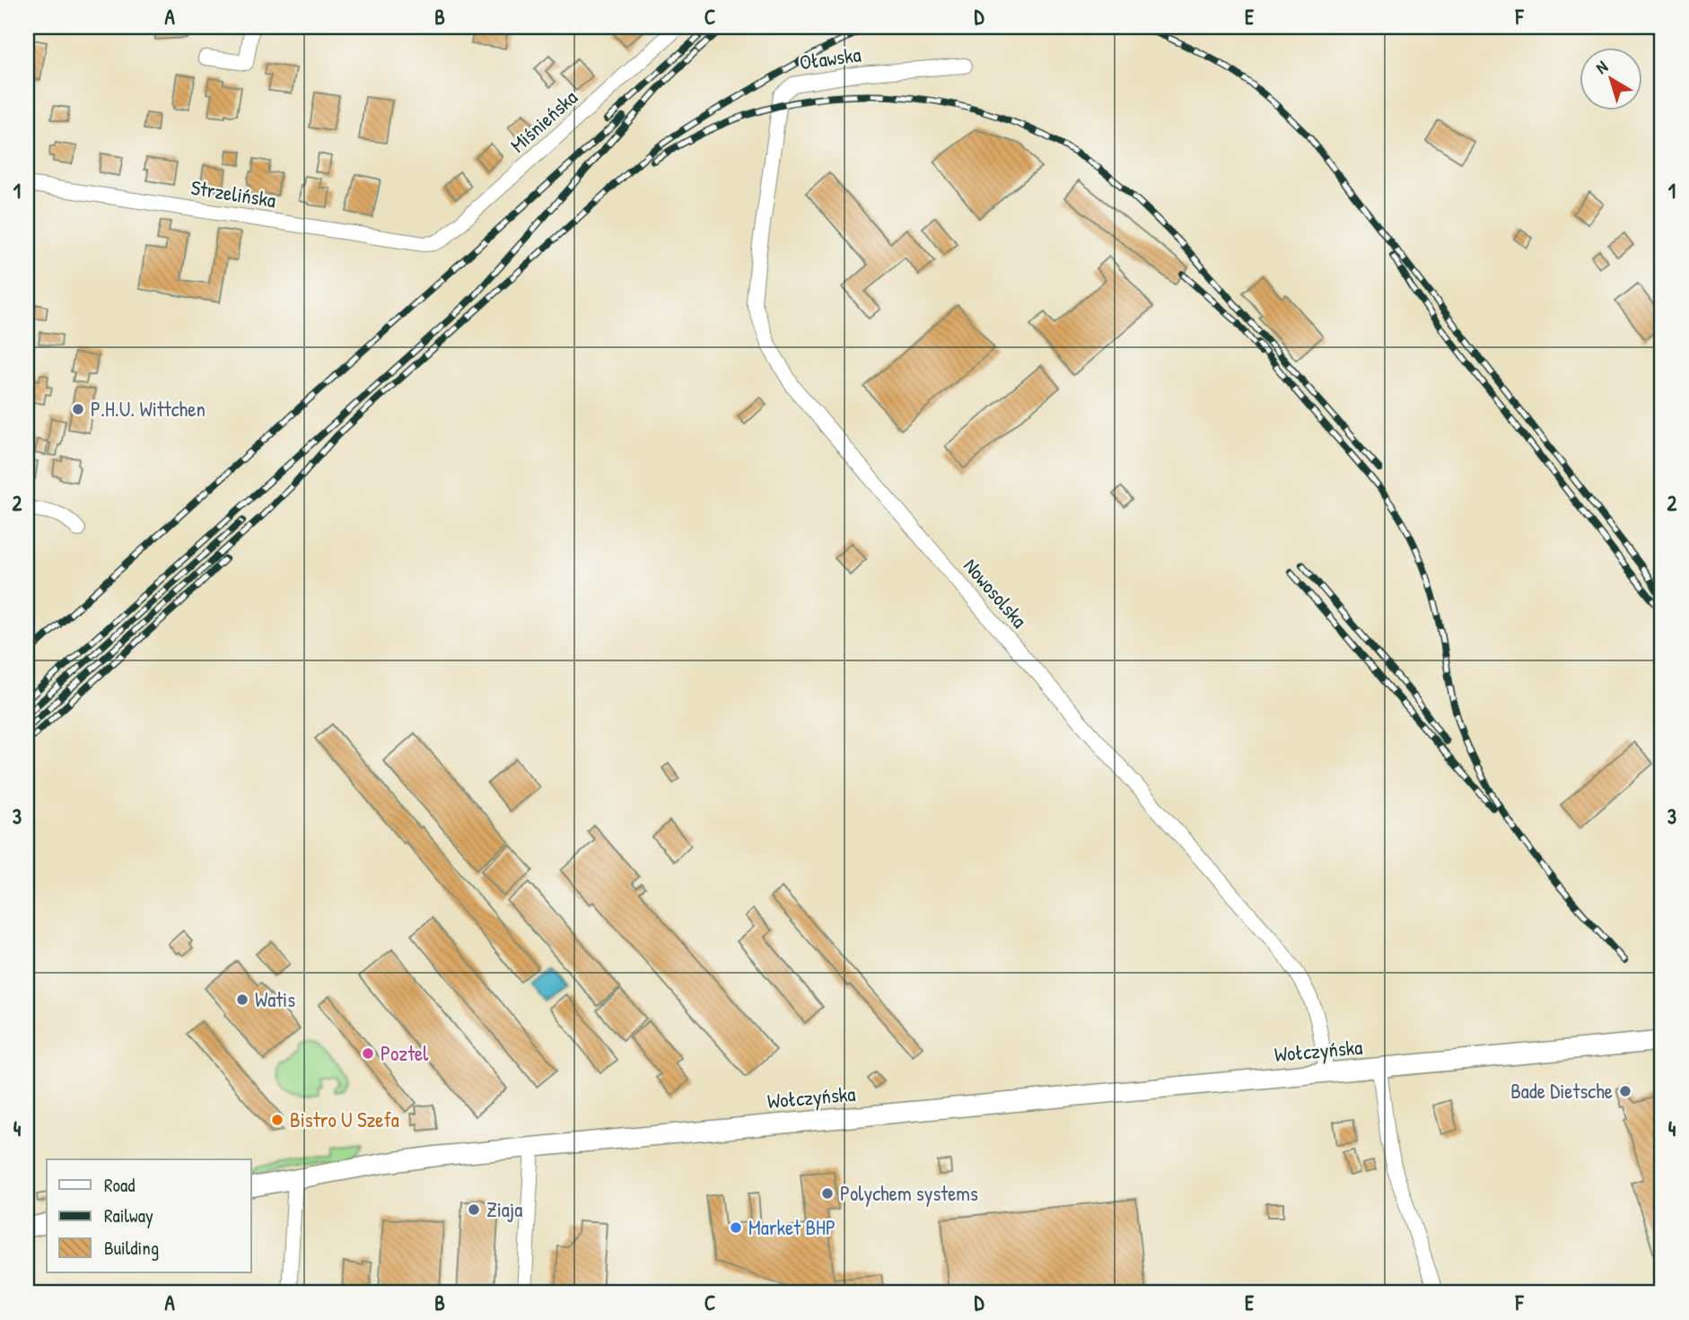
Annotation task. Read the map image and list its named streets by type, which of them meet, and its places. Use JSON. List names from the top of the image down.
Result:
{
  "streets": {
    "street": [
      "Oławska",
      "Miśnieńska",
      "Strzelińska",
      "Nowosolska",
      "Wołczyńska"
    ]
  },
  "crossings": [
    ["Oławska", "Nowosolska"],
    ["Miśnieńska", "Strzelińska"],
    ["Nowosolska", "Wołczyńska"]
  ],
  "places": [
    "P.H.U. Wittchen",
    "Watis",
    "Poztel",
    "Bade Dietsche",
    "Bistro U Szefa",
    "Polychem systems",
    "Ziaja",
    "Market BHP"
  ],
  "legend": ["Road", "Railway", "Building"],
  "north": "top left",
  "grid": {
    "columns": [
      "A",
      "B",
      "C",
      "D",
      "E",
      "F"
    ],
    "rows": [
      "1",
      "2",
      "3",
      "4"
    ]
  }
}
